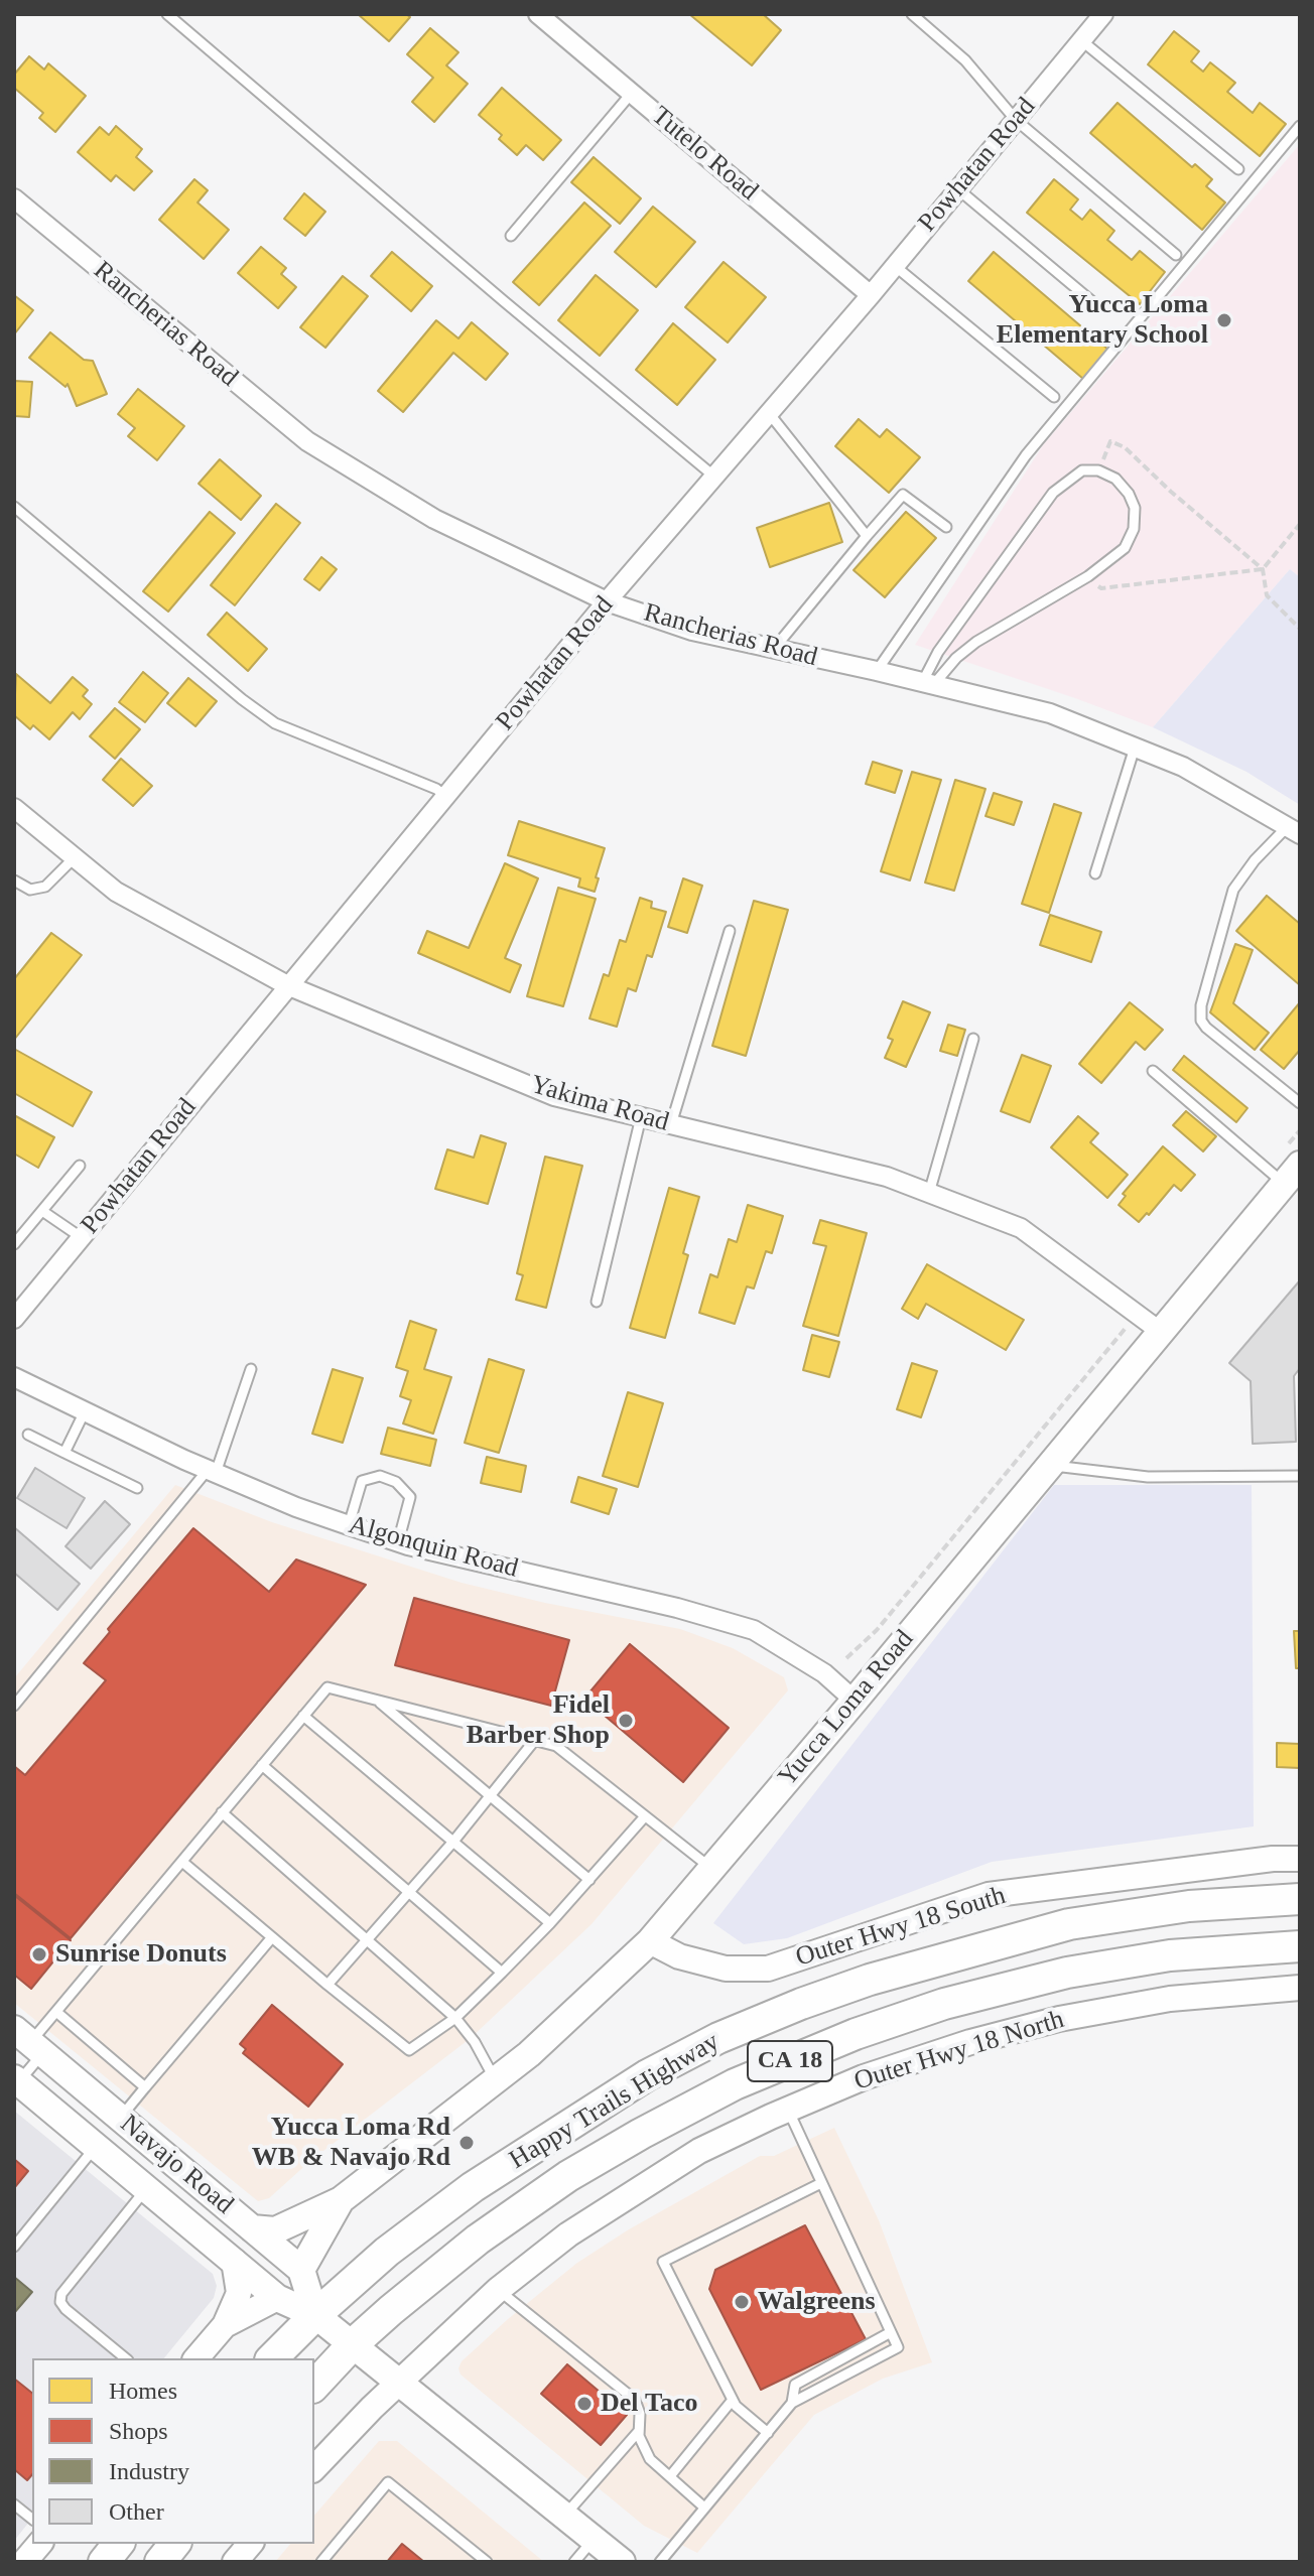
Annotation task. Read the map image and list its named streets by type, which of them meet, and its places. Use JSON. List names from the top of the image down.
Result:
{
  "streets": {
    "main road": [
      "Yucca Loma Road",
      "CA 18",
      "Happy Trails Highway",
      "Navajo Road"
    ],
    "street": [
      "Tutelo Road",
      "Powhatan Road",
      "Rancherias Road",
      "Yakima Road",
      "Algonquin Road",
      "Outer Hwy 18 South",
      "Outer Hwy 18 North"
    ]
  },
  "crossings": [
    ["Tutelo Road", "Powhatan Road"],
    ["Powhatan Road", "Rancherias Road"],
    ["Powhatan Road", "Yakima Road"],
    ["Yakima Road", "Yucca Loma Road"],
    ["Algonquin Road", "Yucca Loma Road"],
    ["Yucca Loma Road", "Outer Hwy 18 South"],
    ["Outer Hwy 18 North", "Navajo Road"],
    ["Happy Trails Highway", "Navajo Road"]
  ],
  "places": [
    "Yucca Loma Elementary School",
    "Fidel Barber Shop",
    "Sunrise Donuts",
    "Yucca Loma Rd WB & Navajo Rd",
    "Walgreens",
    "Del Taco"
  ],
  "legend": [
    "Homes",
    "Shops",
    "Industry",
    "Other"
  ]
}
